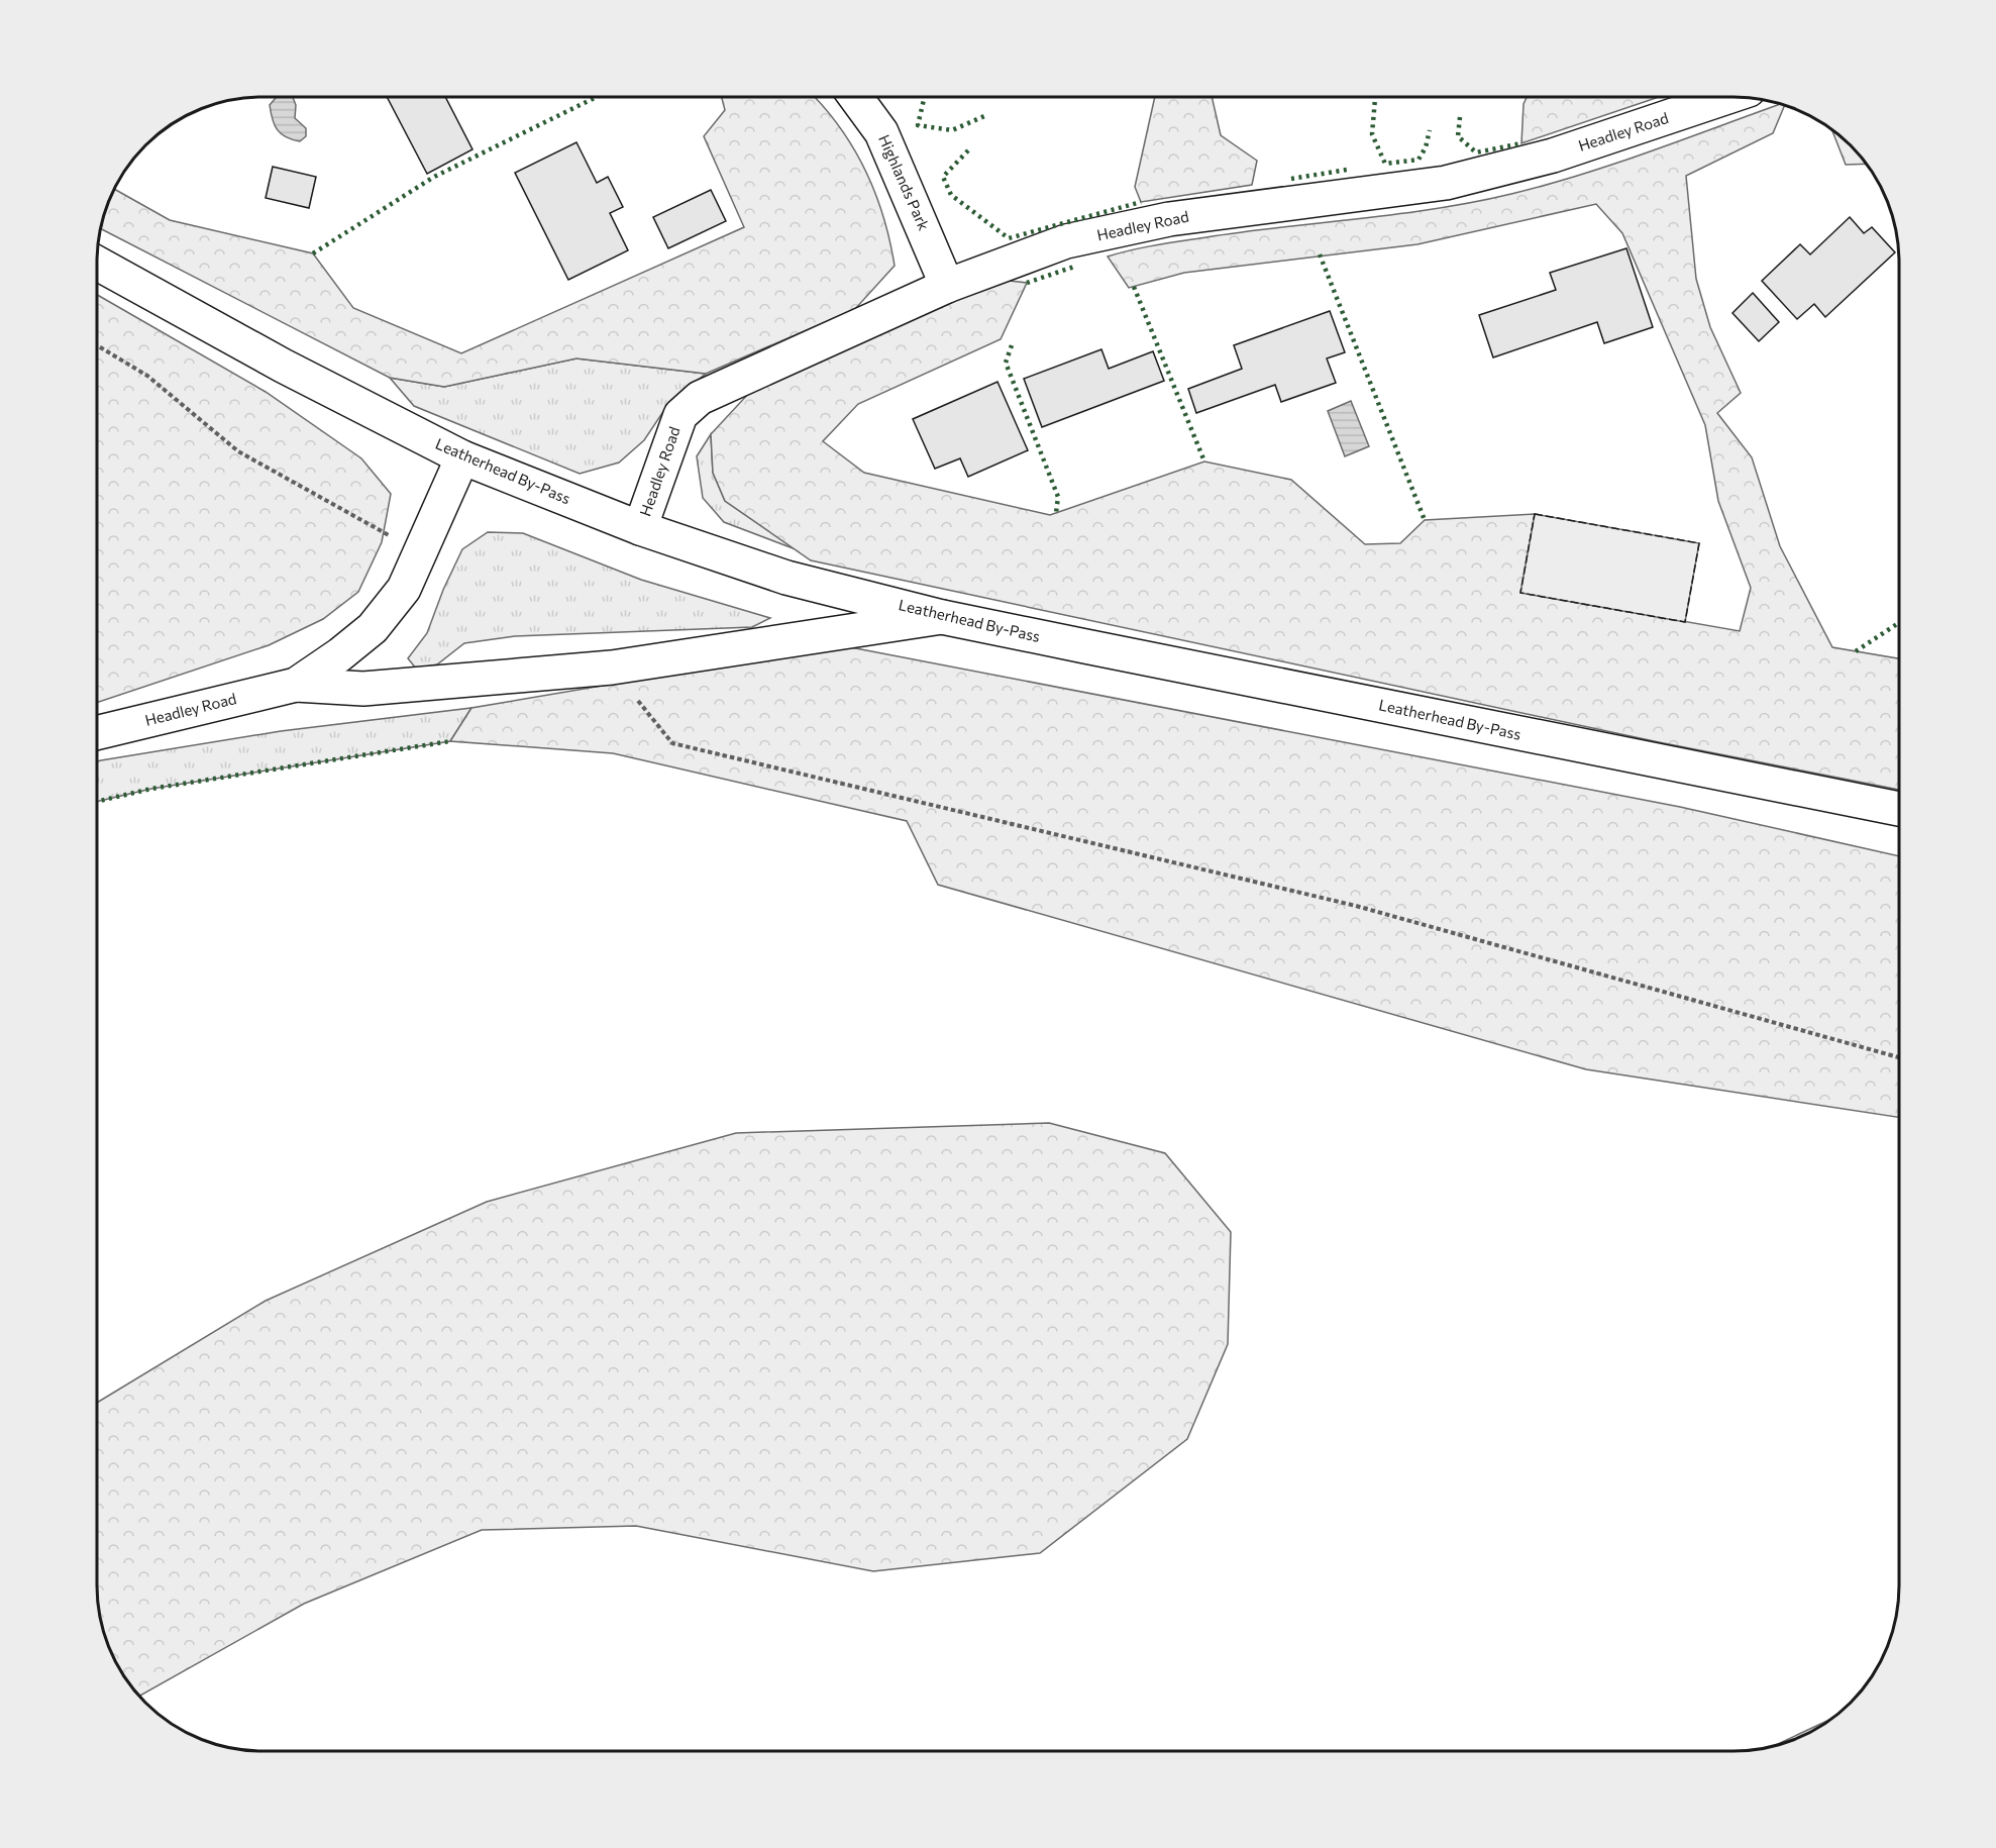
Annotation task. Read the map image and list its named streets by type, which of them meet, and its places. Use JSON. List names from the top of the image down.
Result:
{
  "streets": {
    "main road": ["Headley Road", "Highlands Park", "Leatherhead By-Pass"]
  },
  "crossings": [
    ["Headley Road", "Highlands Park"],
    ["Headley Road", "Leatherhead By-Pass"]
  ]
}
